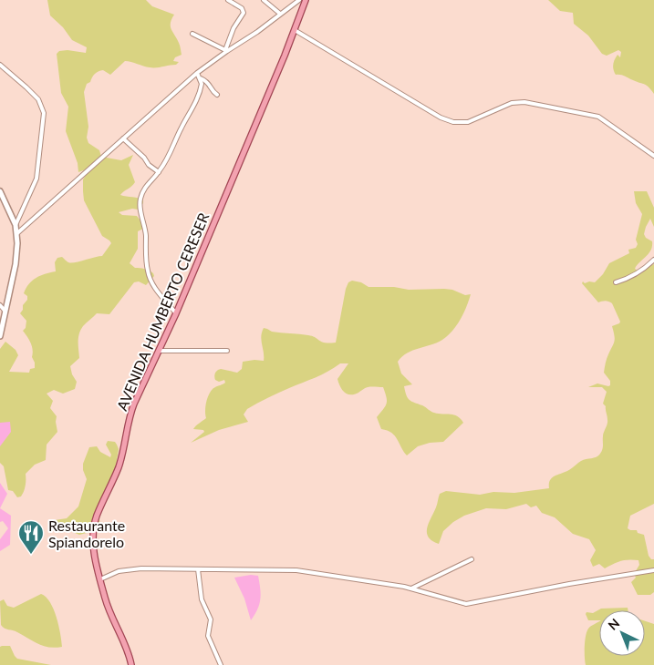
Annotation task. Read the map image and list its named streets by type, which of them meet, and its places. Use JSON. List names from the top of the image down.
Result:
{
  "streets": {
    "main road": ["AVENIDA HUMBERTO CERESER"]
  },
  "places": {
    "restaurant": ["Restaurante Spiandorelo"]
  },
  "north": "top left"
}
